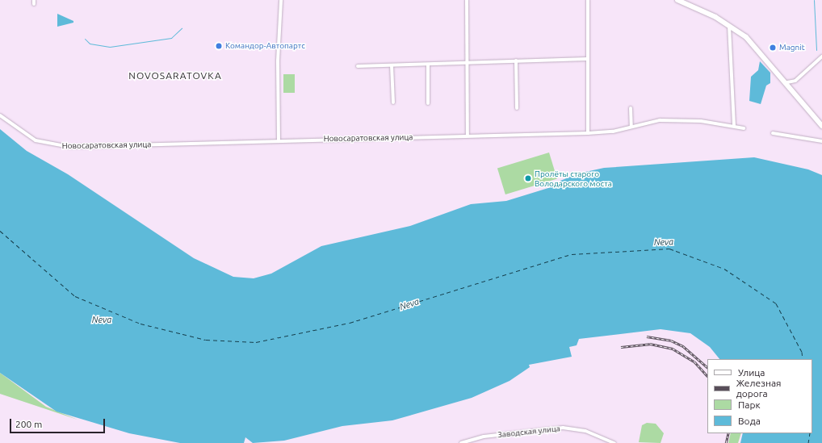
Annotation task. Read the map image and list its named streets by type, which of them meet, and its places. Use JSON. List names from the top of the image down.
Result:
{
  "streets": {
    "street": ["Новосаратовская улица", "Заводская улица"]
  },
  "districts": ["NOVOSARATOVKA"],
  "water": ["Neva"],
  "places": ["Командор-Автопартс", "Magnit", "Пролёты старого Володарского моста"],
  "legend": [
    "Улица",
    "Железная дорога",
    "Парк",
    "Вода"
  ],
  "scale_bar": "200 m"
}
